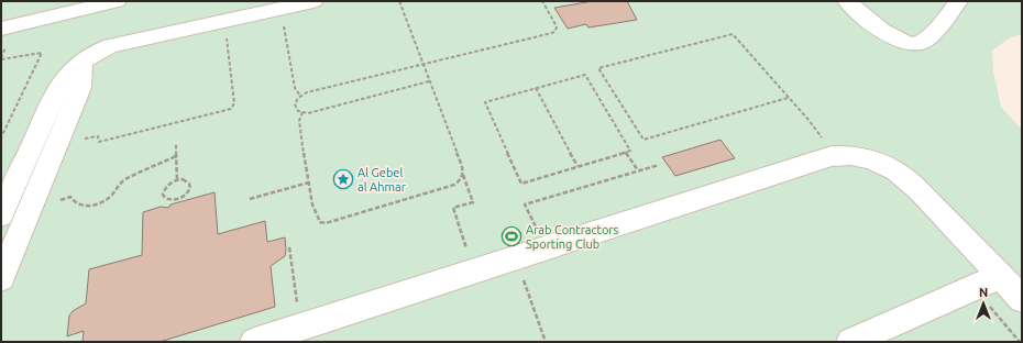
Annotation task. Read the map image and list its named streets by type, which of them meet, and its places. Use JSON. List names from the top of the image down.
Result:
{
  "places": {
    "place": ["Al Gebel al Ahmar"],
    "sports": ["Arab Contractors Sporting Club"]
  },
  "north": "top"
}
